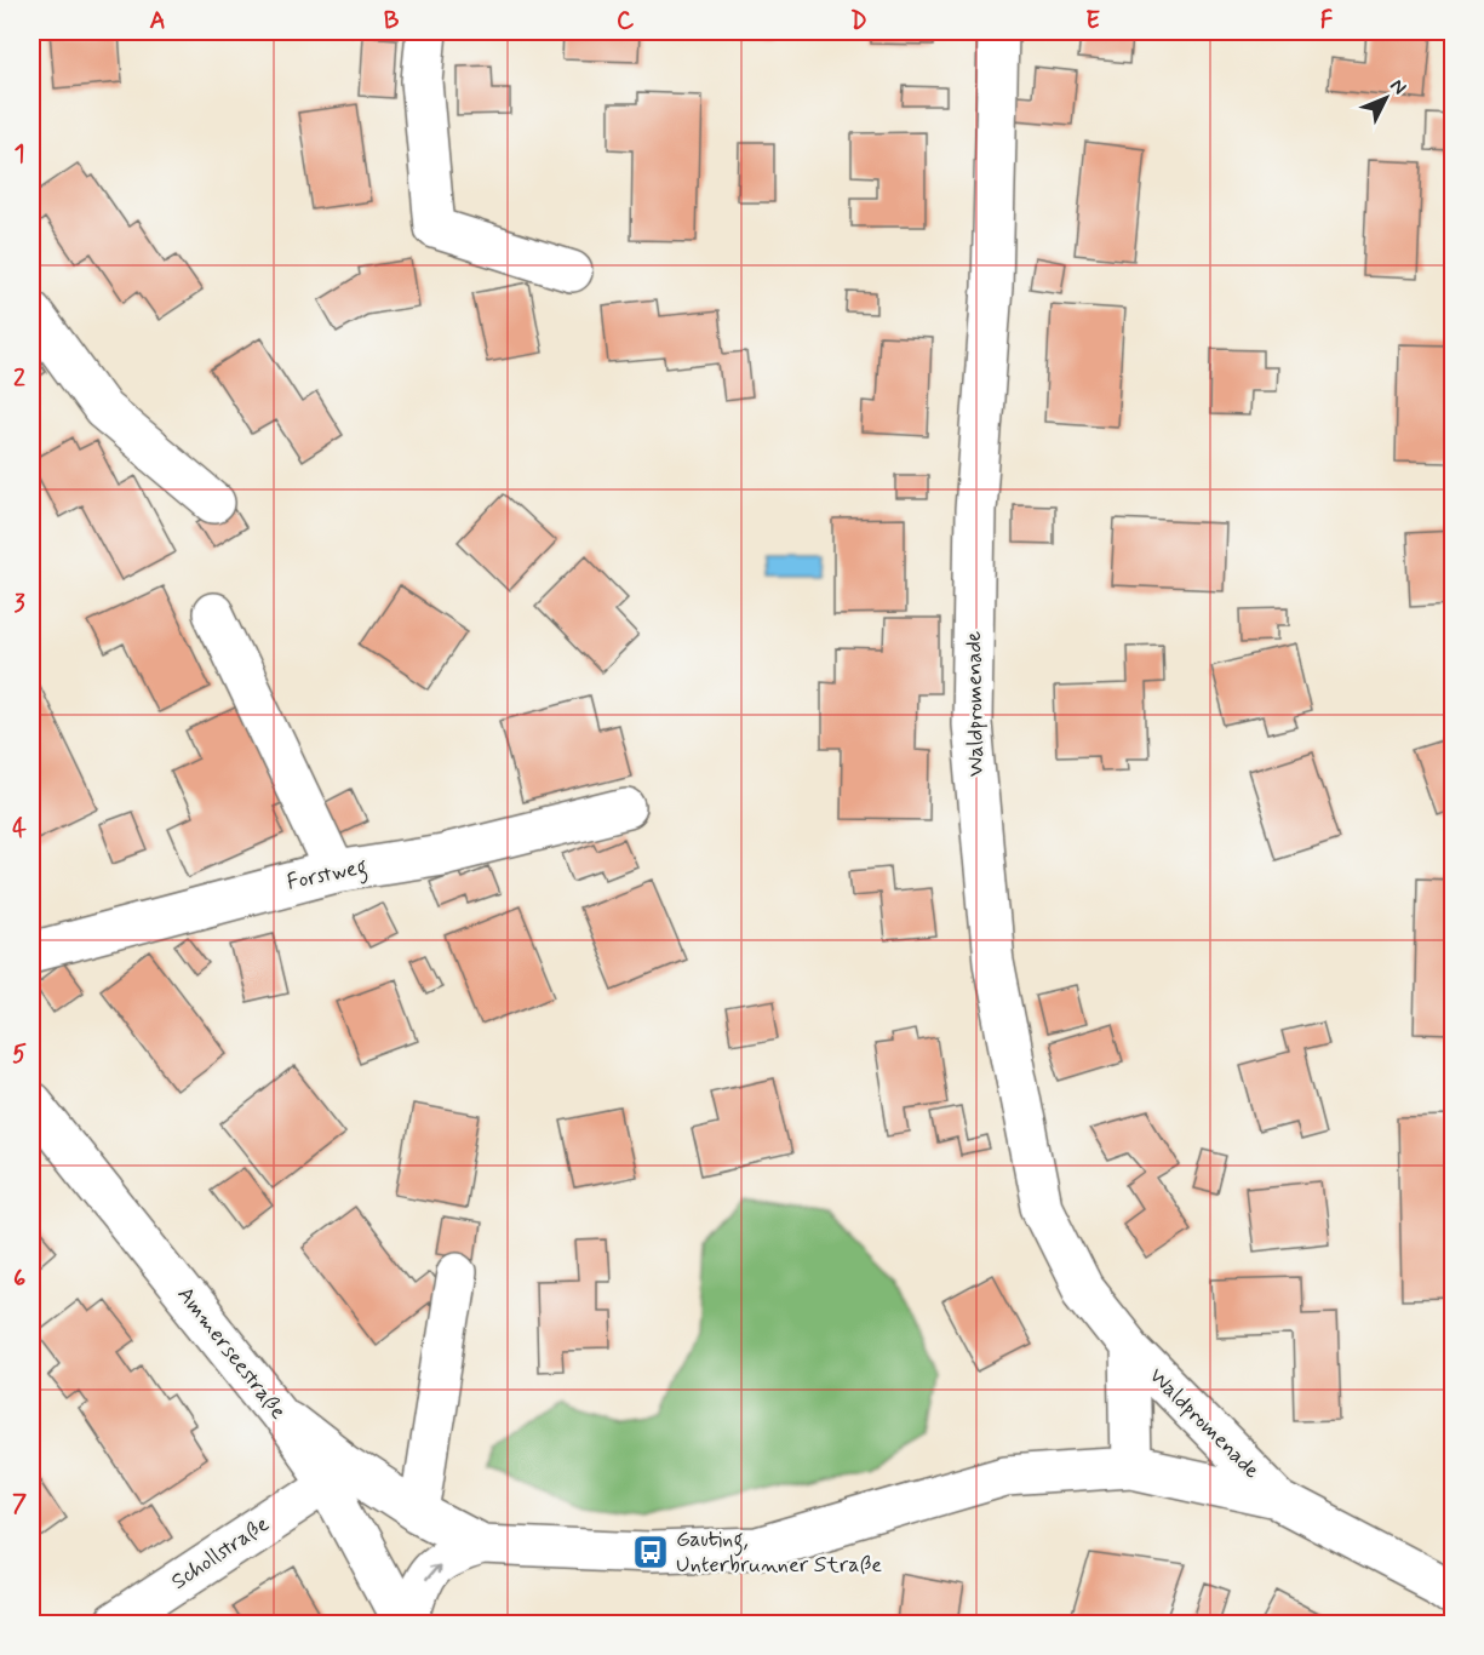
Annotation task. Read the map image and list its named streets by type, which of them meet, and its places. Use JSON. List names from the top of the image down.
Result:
{
  "streets": {
    "street": [
      "Waldpromenade",
      "Forstweg",
      "Ammerseestraße",
      "Schollstraße"
    ]
  },
  "crossings": [
    ["Ammerseestraße", "Schollstraße"]
  ],
  "places": {
    "bus stop": ["Gauting, Unterbrunner Straße"]
  },
  "north": "top right",
  "grid": {
    "columns": [
      "A",
      "B",
      "C",
      "D",
      "E",
      "F"
    ],
    "rows": [
      "1",
      "2",
      "3",
      "4",
      "5",
      "6",
      "7"
    ]
  }
}
